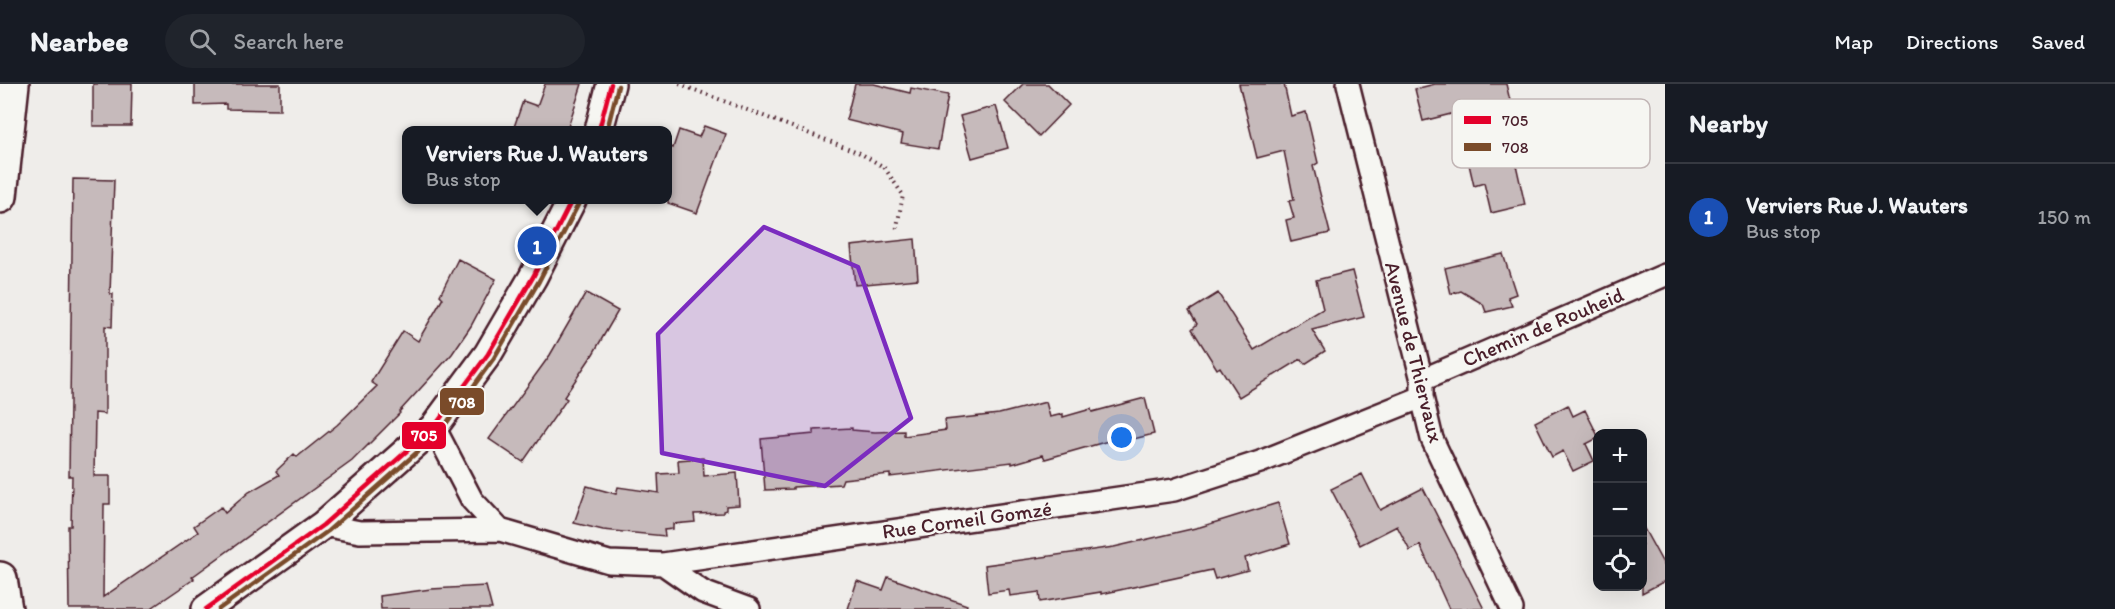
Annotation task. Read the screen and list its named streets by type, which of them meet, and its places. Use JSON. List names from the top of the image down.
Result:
{
  "streets": {
    "street": ["Chemin de Rouheid", "Avenue de Thiervaux", "Rue Corneil Gomzé"]
  },
  "crossings": [
    ["Chemin de Rouheid", "Avenue de Thiervaux"],
    ["Chemin de Rouheid", "Rue Corneil Gomzé"],
    ["Avenue de Thiervaux", "Rue Corneil Gomzé"]
  ],
  "lines": ["transit line 705", "transit line 708"],
  "legend": ["705", "708"],
  "page": {
    "header": "Nearbee",
    "search": "Search here",
    "nav": ["Map", "Directions", "Saved"],
    "heading": "Nearby",
    "popup": ["Verviers Rue J. Wauters", "Bus stop"],
    "list": [
      {
        "mark": "1",
        "name": "Verviers Rue J. Wauters",
        "note": "Bus stop",
        "value": "150 m"
      }
    ],
    "pins": "1",
    "map_buttons": ["+", "−"]
  }
}
